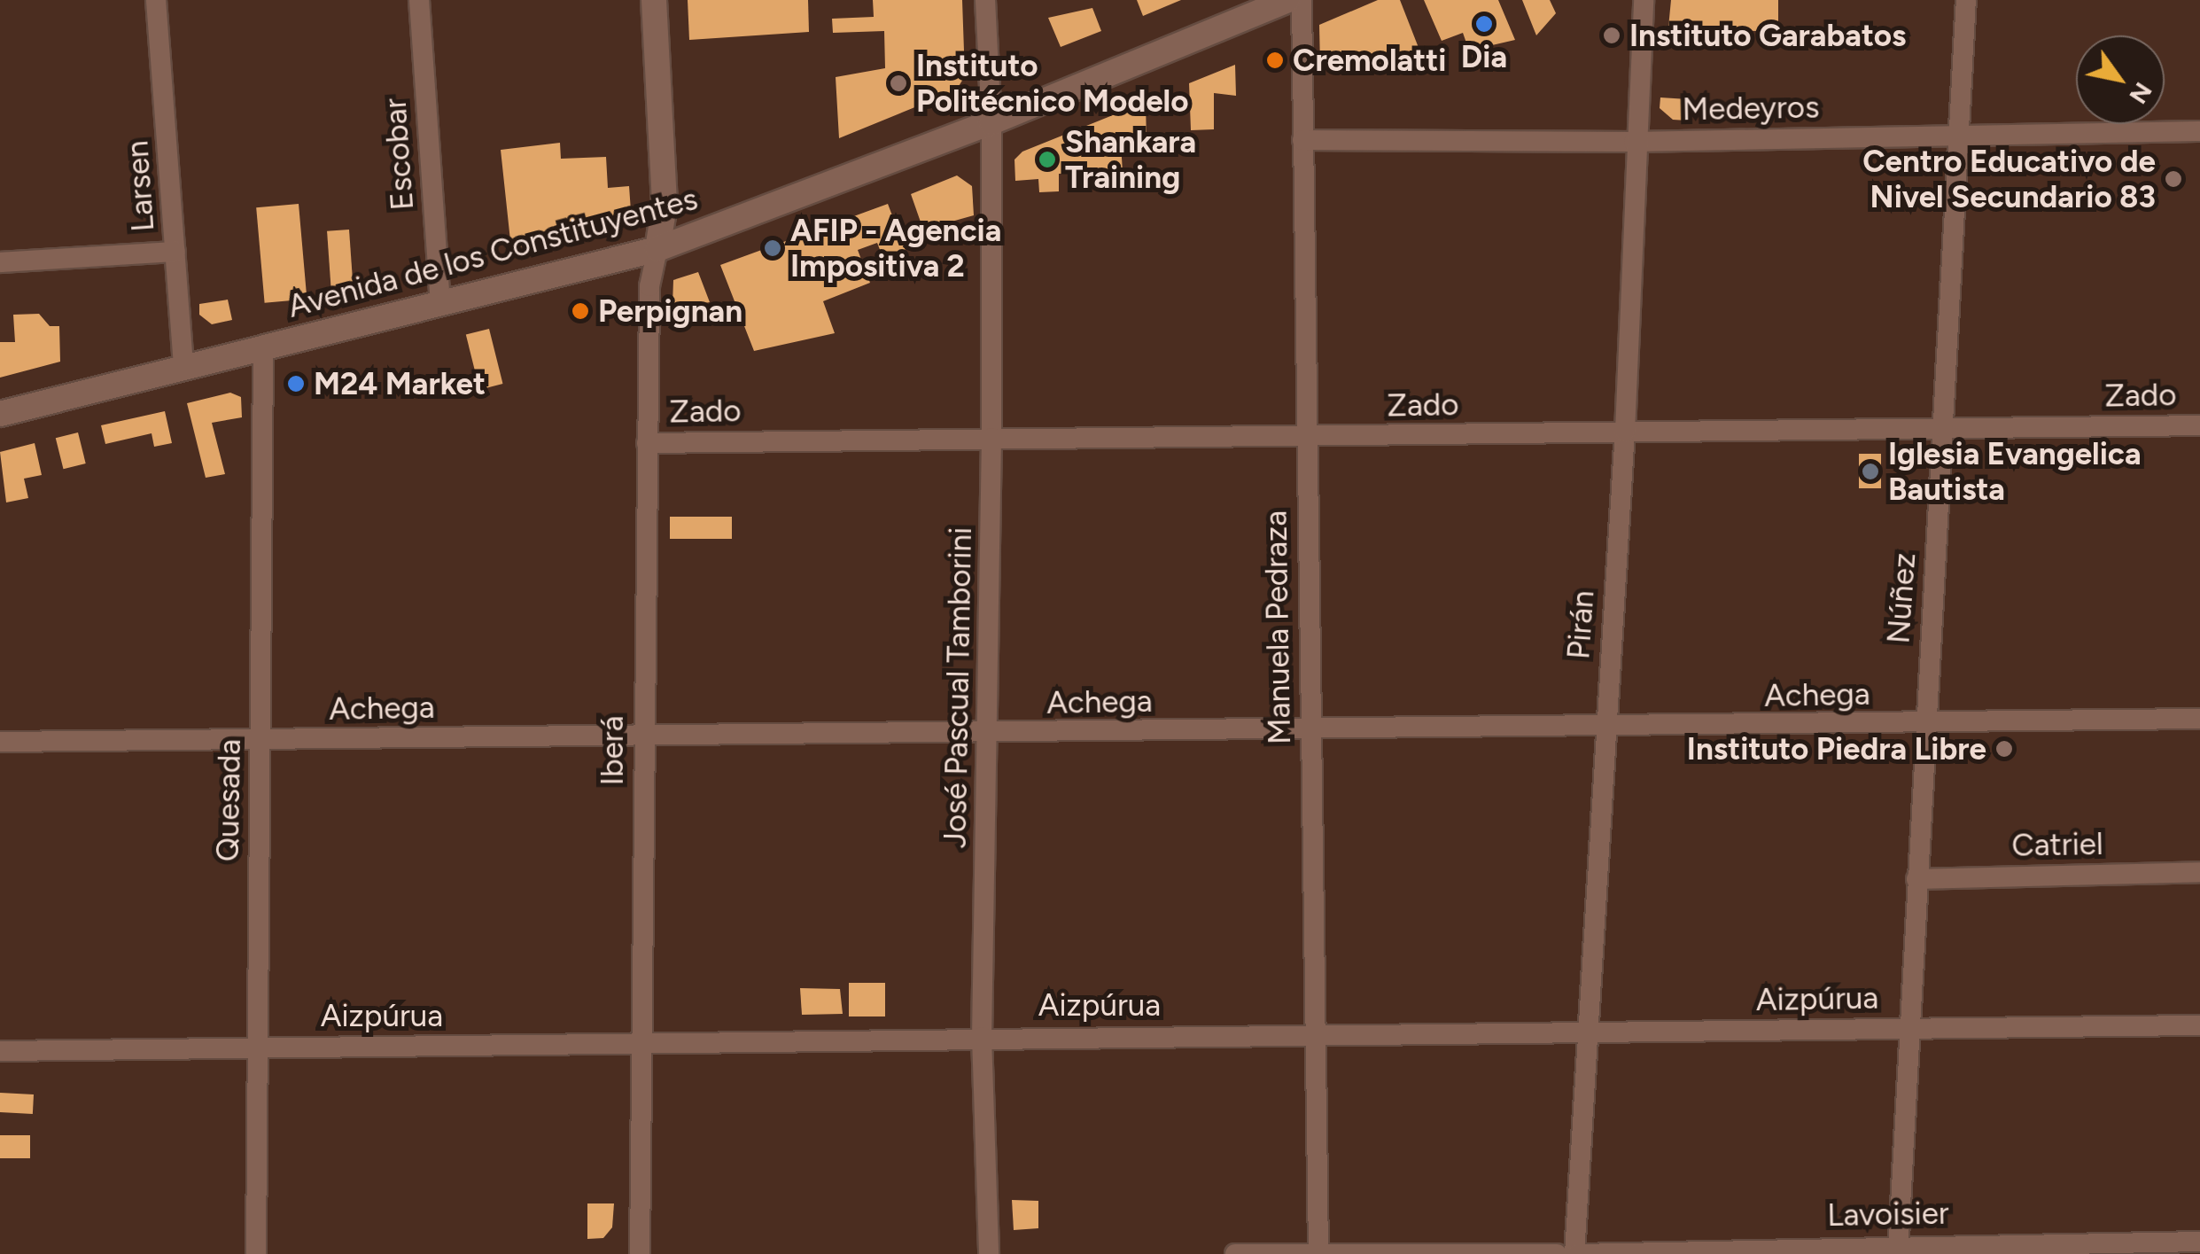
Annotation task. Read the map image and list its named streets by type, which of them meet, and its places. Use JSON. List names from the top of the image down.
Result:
{
  "streets": {
    "main road": ["Avenida de los Constituyentes"],
    "street": [
      "Medeyros",
      "Escobar",
      "Larsen",
      "Zado",
      "Núñez",
      "Pirán",
      "Manuela Pedraza",
      "José Pascual Tamborini",
      "Achega",
      "Iberá",
      "Quesada",
      "Catriel",
      "Aizpúrua",
      "Lavoisier"
    ]
  },
  "crossings": [
    ["Medeyros", "Núñez"],
    ["Medeyros", "Pirán"],
    ["Medeyros", "Manuela Pedraza"],
    ["Escobar", "Avenida de los Constituyentes"],
    ["Larsen", "Avenida de los Constituyentes"],
    ["Avenida de los Constituyentes", "José Pascual Tamborini"],
    ["Avenida de los Constituyentes", "Iberá"],
    ["Avenida de los Constituyentes", "Quesada"],
    ["Zado", "Núñez"],
    ["Zado", "Pirán"],
    ["Zado", "Manuela Pedraza"],
    ["Zado", "José Pascual Tamborini"],
    ["Zado", "Iberá"],
    ["Núñez", "Achega"],
    ["Núñez", "Catriel"],
    ["Núñez", "Aizpúrua"],
    ["Núñez", "Lavoisier"],
    ["Pirán", "Achega"],
    ["Pirán", "Aizpúrua"],
    ["Pirán", "Lavoisier"],
    ["Manuela Pedraza", "Achega"],
    ["Manuela Pedraza", "Aizpúrua"],
    ["José Pascual Tamborini", "Achega"],
    ["José Pascual Tamborini", "Aizpúrua"],
    ["Achega", "Iberá"],
    ["Achega", "Quesada"],
    ["Iberá", "Aizpúrua"],
    ["Quesada", "Aizpúrua"]
  ],
  "places": [
    "Dia",
    "Instituto Garabatos",
    "Cremolatti",
    "Instituto Politécnico Modelo",
    "Shankara Training",
    "Centro Educativo de Nivel Secundario 83",
    "AFIP - Agencia Impositiva 2",
    "Perpignan",
    "M24 Market",
    "Iglesia Evangelica Bautista",
    "Instituto Piedra Libre"
  ],
  "north": "bottom right"
}
